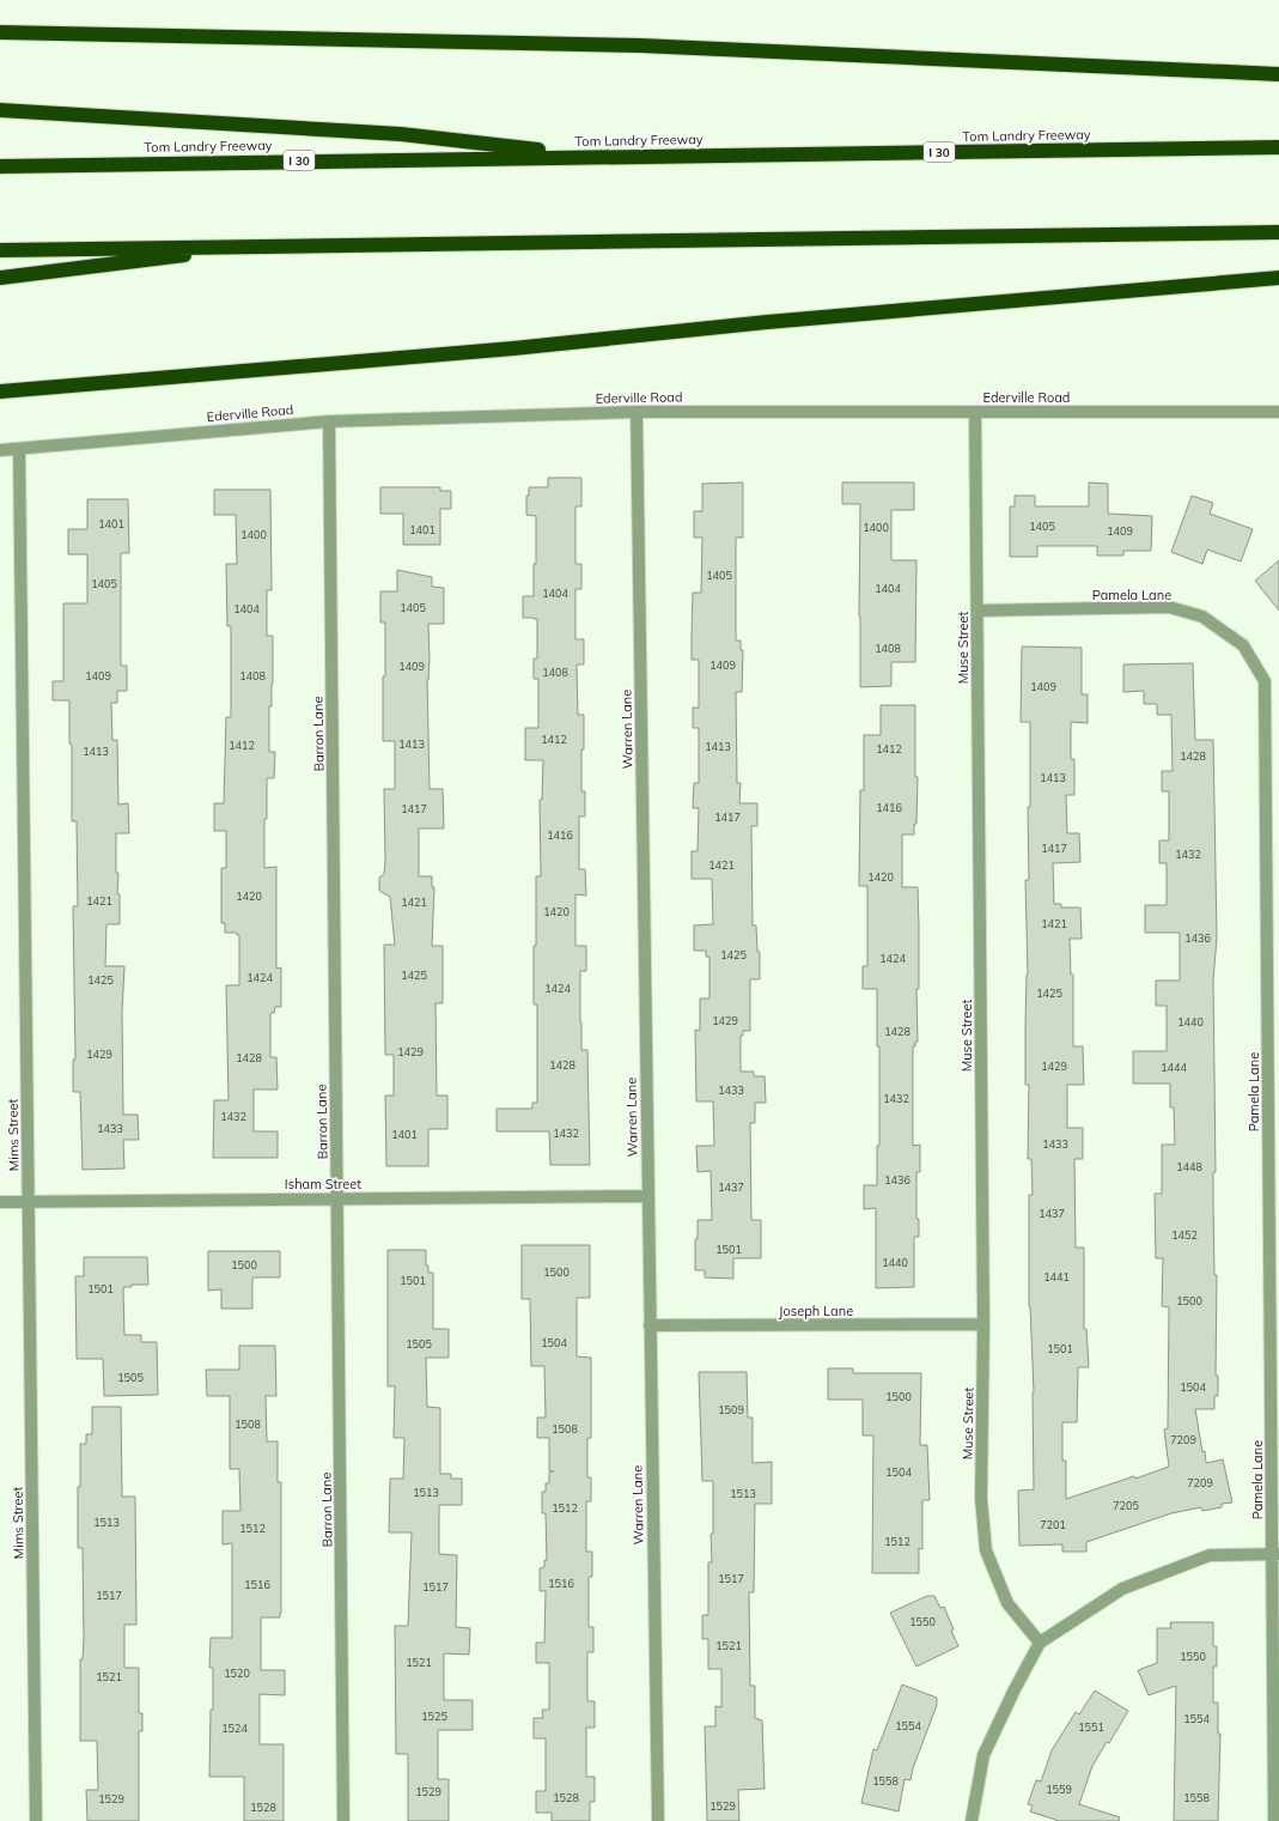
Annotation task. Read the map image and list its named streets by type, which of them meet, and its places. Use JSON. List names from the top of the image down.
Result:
{
  "streets": {
    "highway": ["Tom Landry Freeway", "I 30"],
    "street": [
      "Ederville Road",
      "Pamela Lane",
      "Muse Street",
      "Warren Lane",
      "Barron Lane",
      "Mims Street",
      "Isham Street",
      "Joseph Lane"
    ]
  },
  "crossings": [
    ["Ederville Road", "Muse Street"],
    ["Ederville Road", "Warren Lane"],
    ["Ederville Road", "Barron Lane"],
    ["Ederville Road", "Mims Street"],
    ["Pamela Lane", "Muse Street"],
    ["Muse Street", "Joseph Lane"],
    ["Warren Lane", "Isham Street"],
    ["Warren Lane", "Joseph Lane"],
    ["Barron Lane", "Isham Street"],
    ["Mims Street", "Isham Street"]
  ],
  "house_numbers": [
    "1401",
    "1405",
    "1400",
    "1401",
    "1409",
    "1400",
    "1405",
    "1405",
    "1404",
    "1404",
    "1405",
    "1404",
    "1408",
    "1409",
    "1409",
    "1408",
    "1409",
    "1408",
    "1409",
    "1412",
    "1413",
    "1412",
    "1413",
    "1412",
    "1413",
    "1428",
    "1413",
    "1416",
    "1417",
    "1417",
    "1416",
    "1417",
    "1432",
    "1421",
    "1420",
    "1420",
    "1421",
    "1421",
    "1420",
    "1421",
    "1436",
    "1425",
    "1424",
    "1425",
    "1424",
    "1425",
    "1424",
    "1425",
    "1429",
    "1440",
    "1428",
    "1429",
    "1429",
    "1428",
    "1428",
    "1429",
    "1444",
    "1433",
    "1432",
    "1432",
    "1433",
    "1432",
    "1401",
    "1433",
    "1448",
    "1436",
    "1437",
    "1437",
    "1452",
    "1501",
    "1440",
    "1500",
    "1500",
    "1441",
    "1501",
    "1501",
    "1500",
    "1504",
    "1505",
    "1501",
    "1505",
    "1504",
    "1500",
    "1509",
    "1508",
    "1508",
    "7209",
    "1504",
    "7209",
    "1513",
    "1513",
    "7205",
    "1512",
    "1513",
    "7201",
    "1512",
    "1512",
    "1517",
    "1516",
    "1516",
    "1517",
    "1517",
    "1550",
    "1521",
    "1550",
    "1521",
    "1520",
    "1521",
    "1525",
    "1554",
    "1554",
    "1551",
    "1524",
    "1558",
    "1559",
    "1529",
    "1528",
    "1558",
    "1529",
    "1529",
    "1528"
  ]
}
